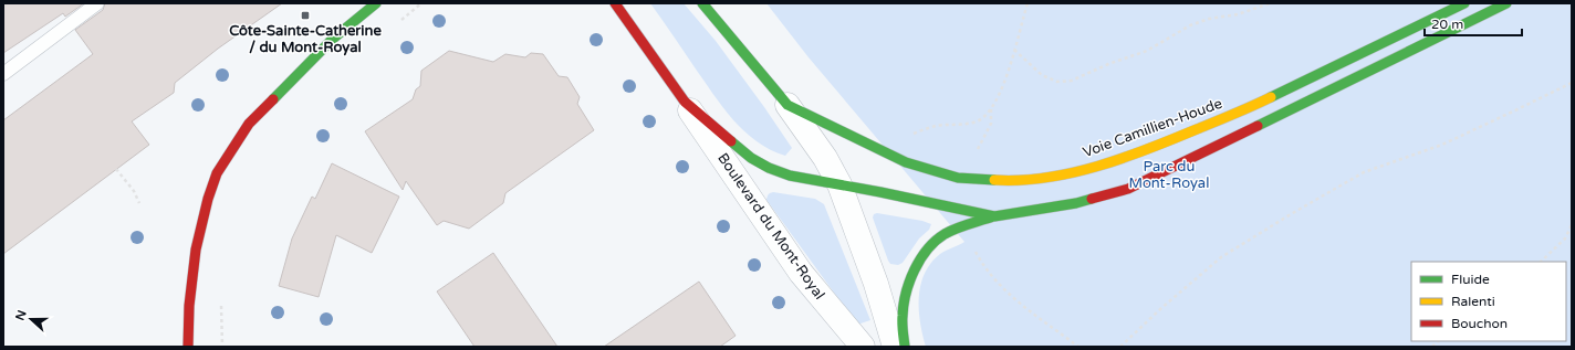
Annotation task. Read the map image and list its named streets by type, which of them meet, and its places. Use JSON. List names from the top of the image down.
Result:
{
  "streets": {
    "street": ["Voie Camillien-Houde", "Boulevard du Mont-Royal"]
  },
  "parks": ["Parc du Mont-Royal"],
  "places": {
    "transit": ["Côte-Sainte-Catherine / du Mont-Royal"]
  },
  "legend": ["Fluide", "Ralenti", "Bouchon"],
  "scale_bar": "20 m",
  "north": "left"
}
